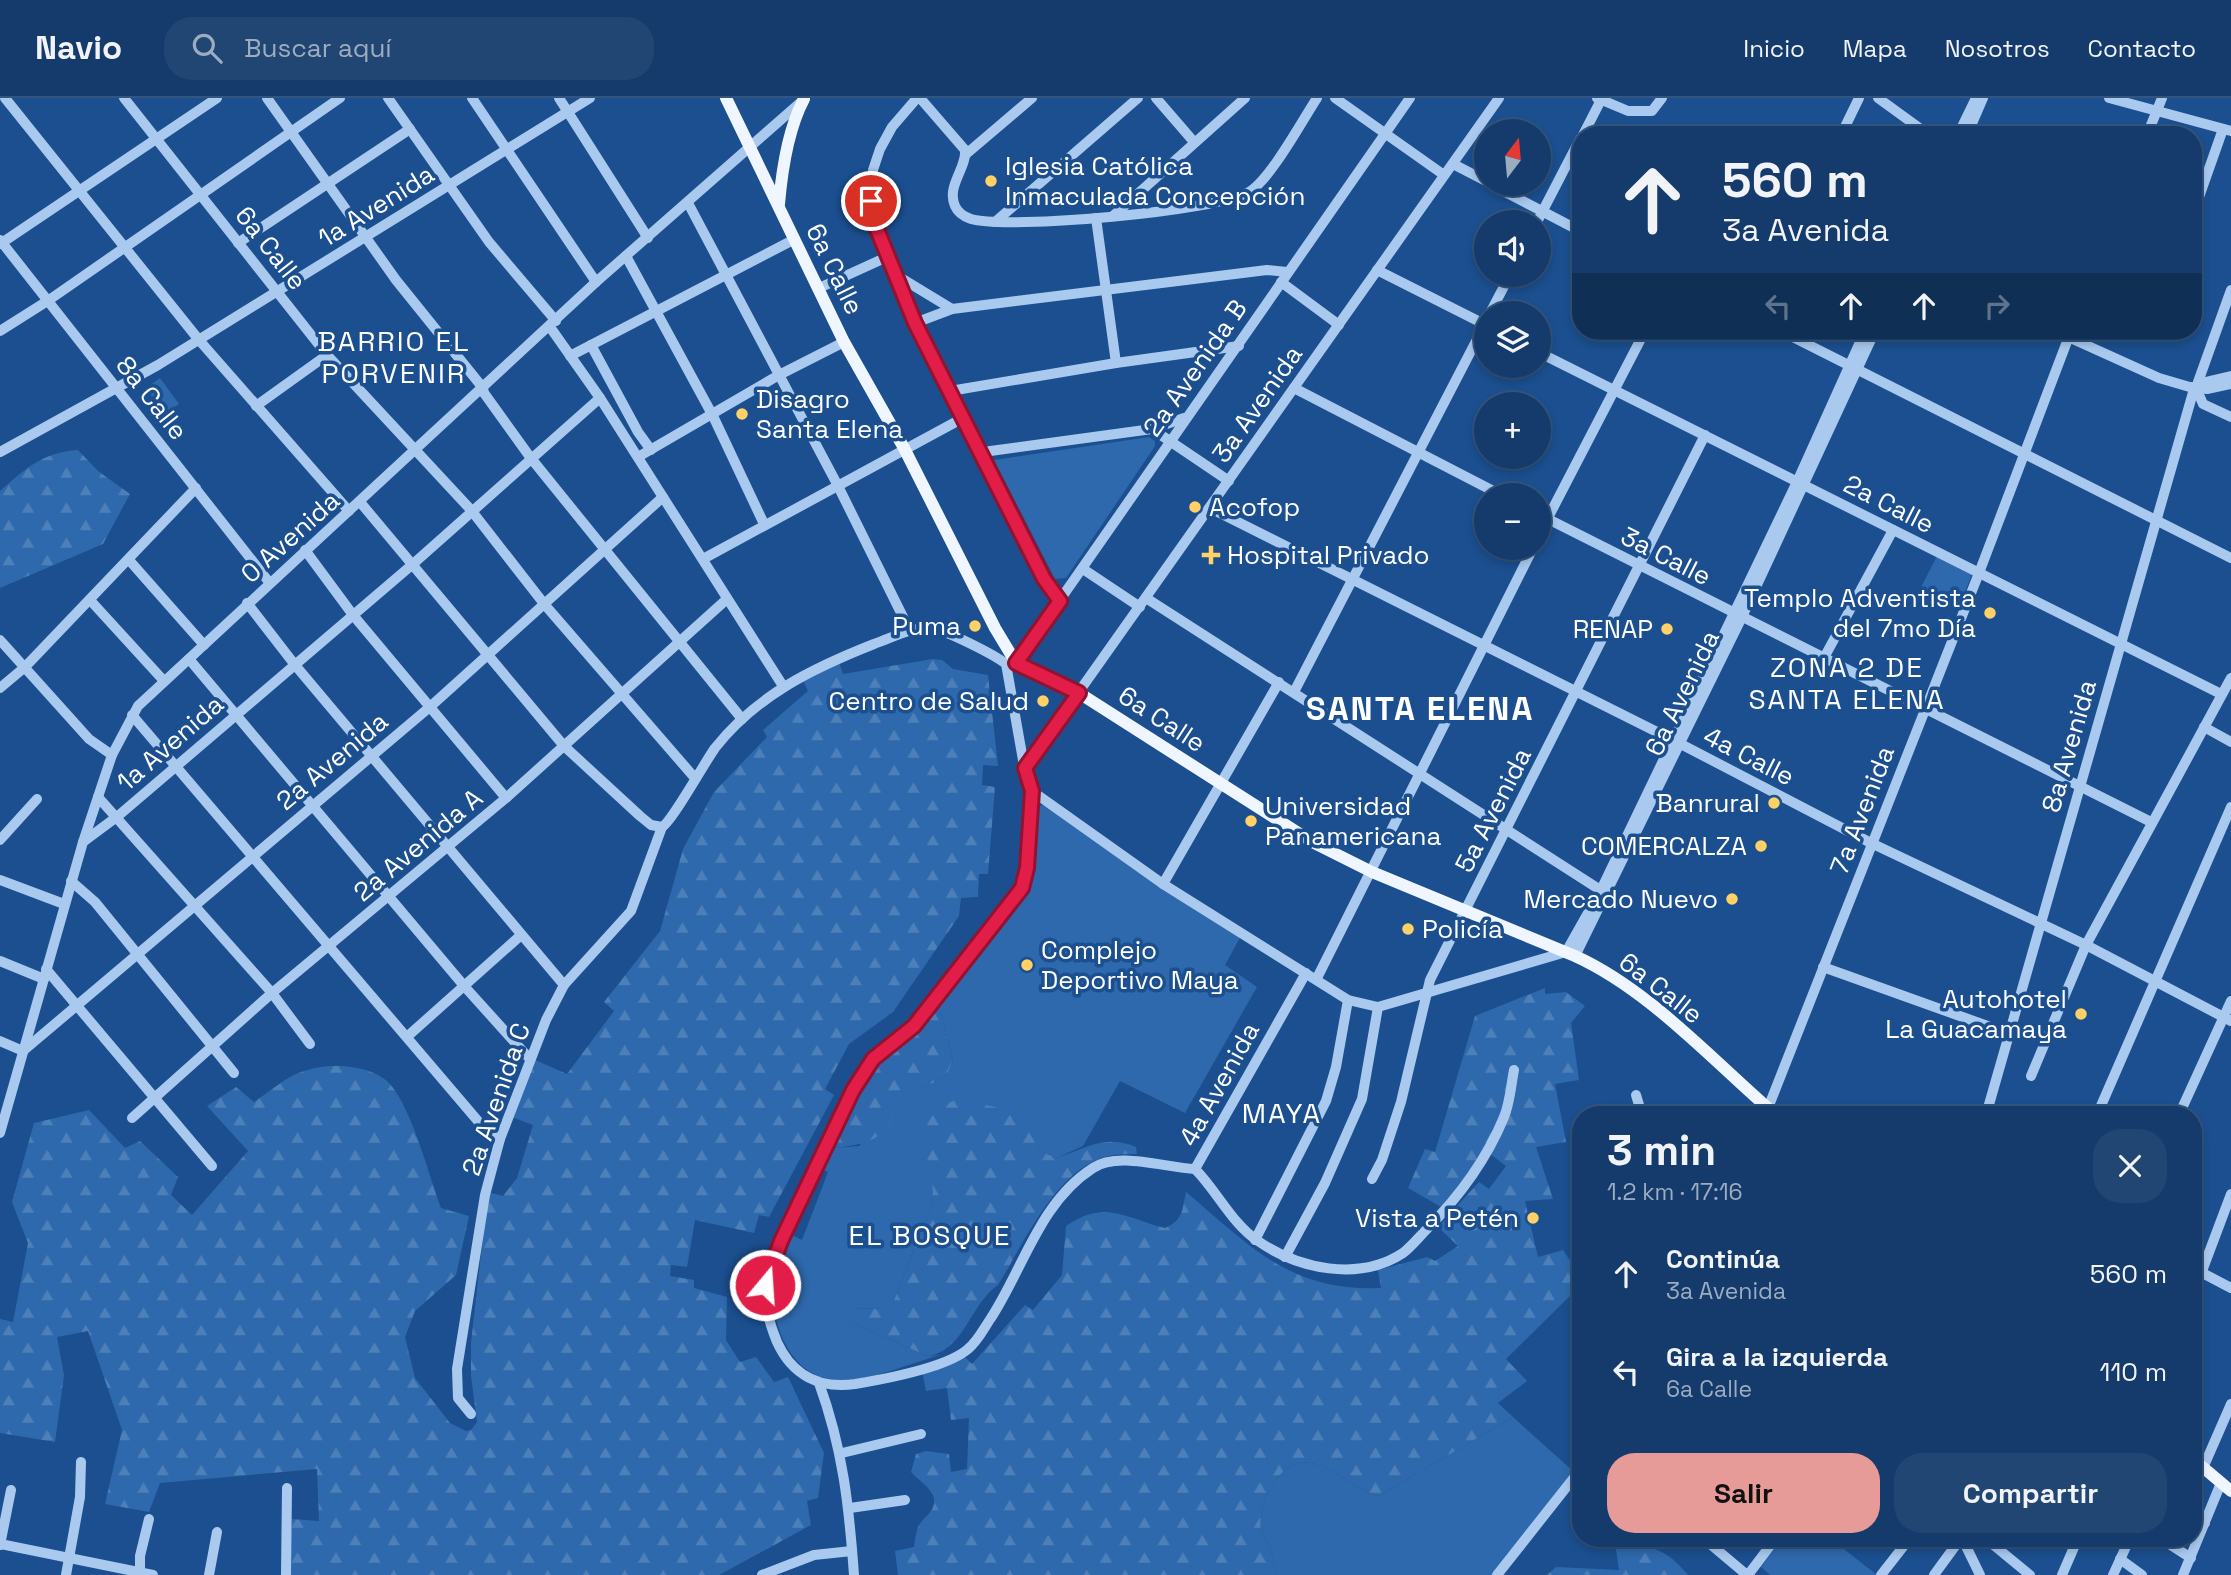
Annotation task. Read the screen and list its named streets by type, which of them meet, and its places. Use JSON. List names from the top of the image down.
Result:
{
  "streets": {
    "main road": ["6a Calle"],
    "street": [
      "1a Avenida",
      "2a Avenida B",
      "8a Calle",
      "3a Avenida",
      "2a Calle",
      "0 Avenida",
      "3a Calle",
      "6a Avenida",
      "8a Avenida",
      "4a Calle",
      "2a Avenida",
      "5a Avenida",
      "7a Avenida",
      "2a Avenida A",
      "4a Avenida",
      "2a Avenida C"
    ]
  },
  "crossings": [
    ["1a Avenida", "6a Calle"],
    ["1a Avenida", "8a Calle"],
    ["1a Avenida", "0 Avenida"],
    ["6a Calle", "2a Avenida B"],
    ["6a Calle", "3a Avenida"],
    ["6a Calle", "0 Avenida"],
    ["6a Calle", "6a Avenida"],
    ["6a Calle", "2a Avenida"],
    ["6a Calle", "5a Avenida"],
    ["6a Calle", "2a Avenida A"],
    ["6a Calle", "2a Avenida C"],
    ["8a Calle", "0 Avenida"],
    ["3a Avenida", "4a Calle"],
    ["2a Calle", "6a Avenida"],
    ["2a Calle", "8a Avenida"],
    ["2a Calle", "5a Avenida"],
    ["2a Calle", "7a Avenida"],
    ["0 Avenida", "2a Avenida"],
    ["3a Calle", "6a Avenida"],
    ["3a Calle", "8a Avenida"],
    ["3a Calle", "5a Avenida"],
    ["3a Calle", "7a Avenida"],
    ["6a Avenida", "4a Calle"],
    ["8a Avenida", "4a Calle"],
    ["4a Calle", "5a Avenida"],
    ["4a Calle", "7a Avenida"]
  ],
  "districts": [
    "BARRIO EL PORVENIR",
    "ZONA 2 DE SANTA ELENA",
    "SANTA ELENA",
    "MAYA",
    "EL BOSQUE"
  ],
  "places": {
    "other": [
      "Iglesia Católica Inmaculada Concepción",
      "Disagro Santa Elena",
      "Acofop",
      "Templo Adventista del 7mo Día",
      "Puma",
      "RENAP",
      "Centro de Salud",
      "Banrural",
      "Universidad Panamericana",
      "COMERCALZA",
      "Mercado Nuevo",
      "Policía",
      "Complejo Deportivo Maya",
      "Autohotel La Guacamaya",
      "Vista a Petén"
    ],
    "health": ["Hospital Privado"]
  },
  "north": "top",
  "page": {
    "header": "Navio",
    "search": "Buscar aquí",
    "nav": [
      "Inicio",
      "Mapa",
      "Nosotros",
      "Contacto"
    ],
    "map_buttons": ["+", "−"],
    "turn": ["560 m", "3a Avenida"],
    "heading": ["3 min", "1.2 km · 17:16"],
    "list": [
      {
        "name": "Continúa",
        "note": "3a Avenida",
        "value": "560 m"
      },
      {
        "name": "Gira a la izquierda",
        "note": "6a Calle",
        "value": "110 m"
      }
    ],
    "buttons": ["Salir", "Compartir"]
  }
}
